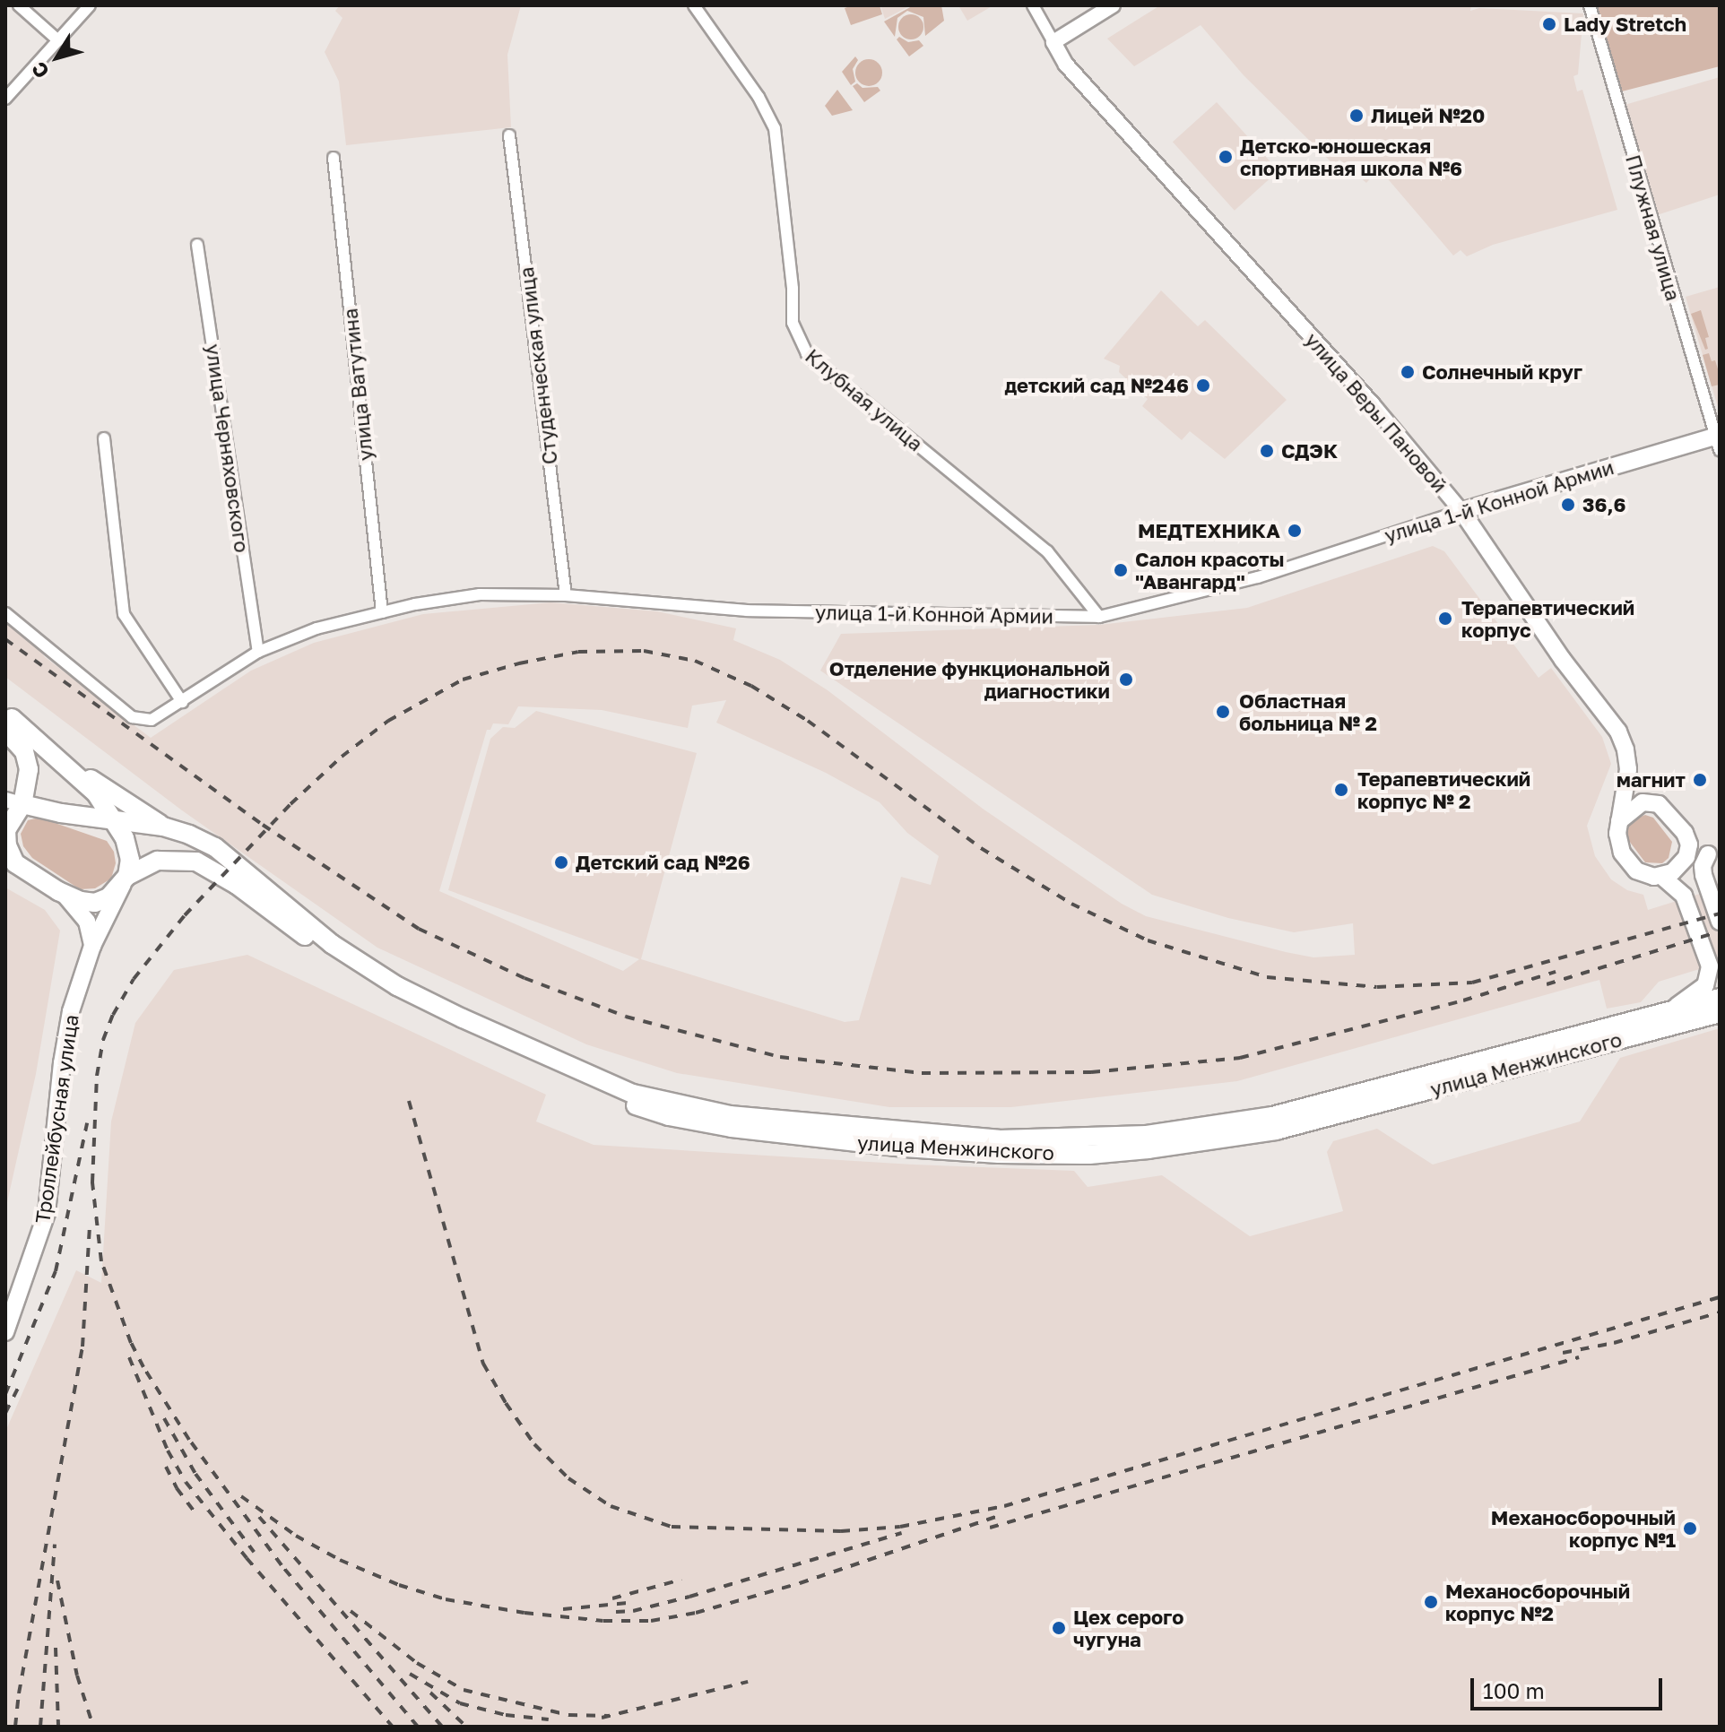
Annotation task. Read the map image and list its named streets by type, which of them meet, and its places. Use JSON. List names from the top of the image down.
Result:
{
  "streets": {
    "main road": [
      "улица Веры Пановой",
      "улица 1-й Конной Армии",
      "улица Менжинского",
      "Троллейбусная улица"
    ],
    "street": [
      "Плужная улица",
      "Студенческая улица",
      "улица Ватутина",
      "Клубная улица",
      "улица Черняховского"
    ]
  },
  "crossings": [
    ["Плужная улица", "улица 1-й Конной Армии"],
    ["Студенческая улица", "улица 1-й Конной Армии"],
    ["улица Ватутина", "улица 1-й Конной Армии"],
    ["Клубная улица", "улица 1-й Конной Армии"],
    ["улица Веры Пановой", "улица 1-й Конной Армии"],
    ["улица Черняховского", "улица 1-й Конной Армии"]
  ],
  "places": [
    "Lady Stretch",
    "Лицей №20",
    "Детско-юношеская спортивная школа №6",
    "Солнечный круг",
    "детский сад №246",
    "СДЭК",
    "36,6",
    "МЕДТЕХНИКА",
    "Салон красоты \"Авангард\"",
    "Терапевтический корпус",
    "Отделение функциональной диагностики",
    "Областная больница № 2",
    "магнит",
    "Терапевтический корпус № 2",
    "Детский сад №26",
    "Механосборочный корпус №1",
    "Механосборочный корпус №2",
    "Цех серого чугуна"
  ],
  "scale_bar": "100 m",
  "north": "bottom left"
}
